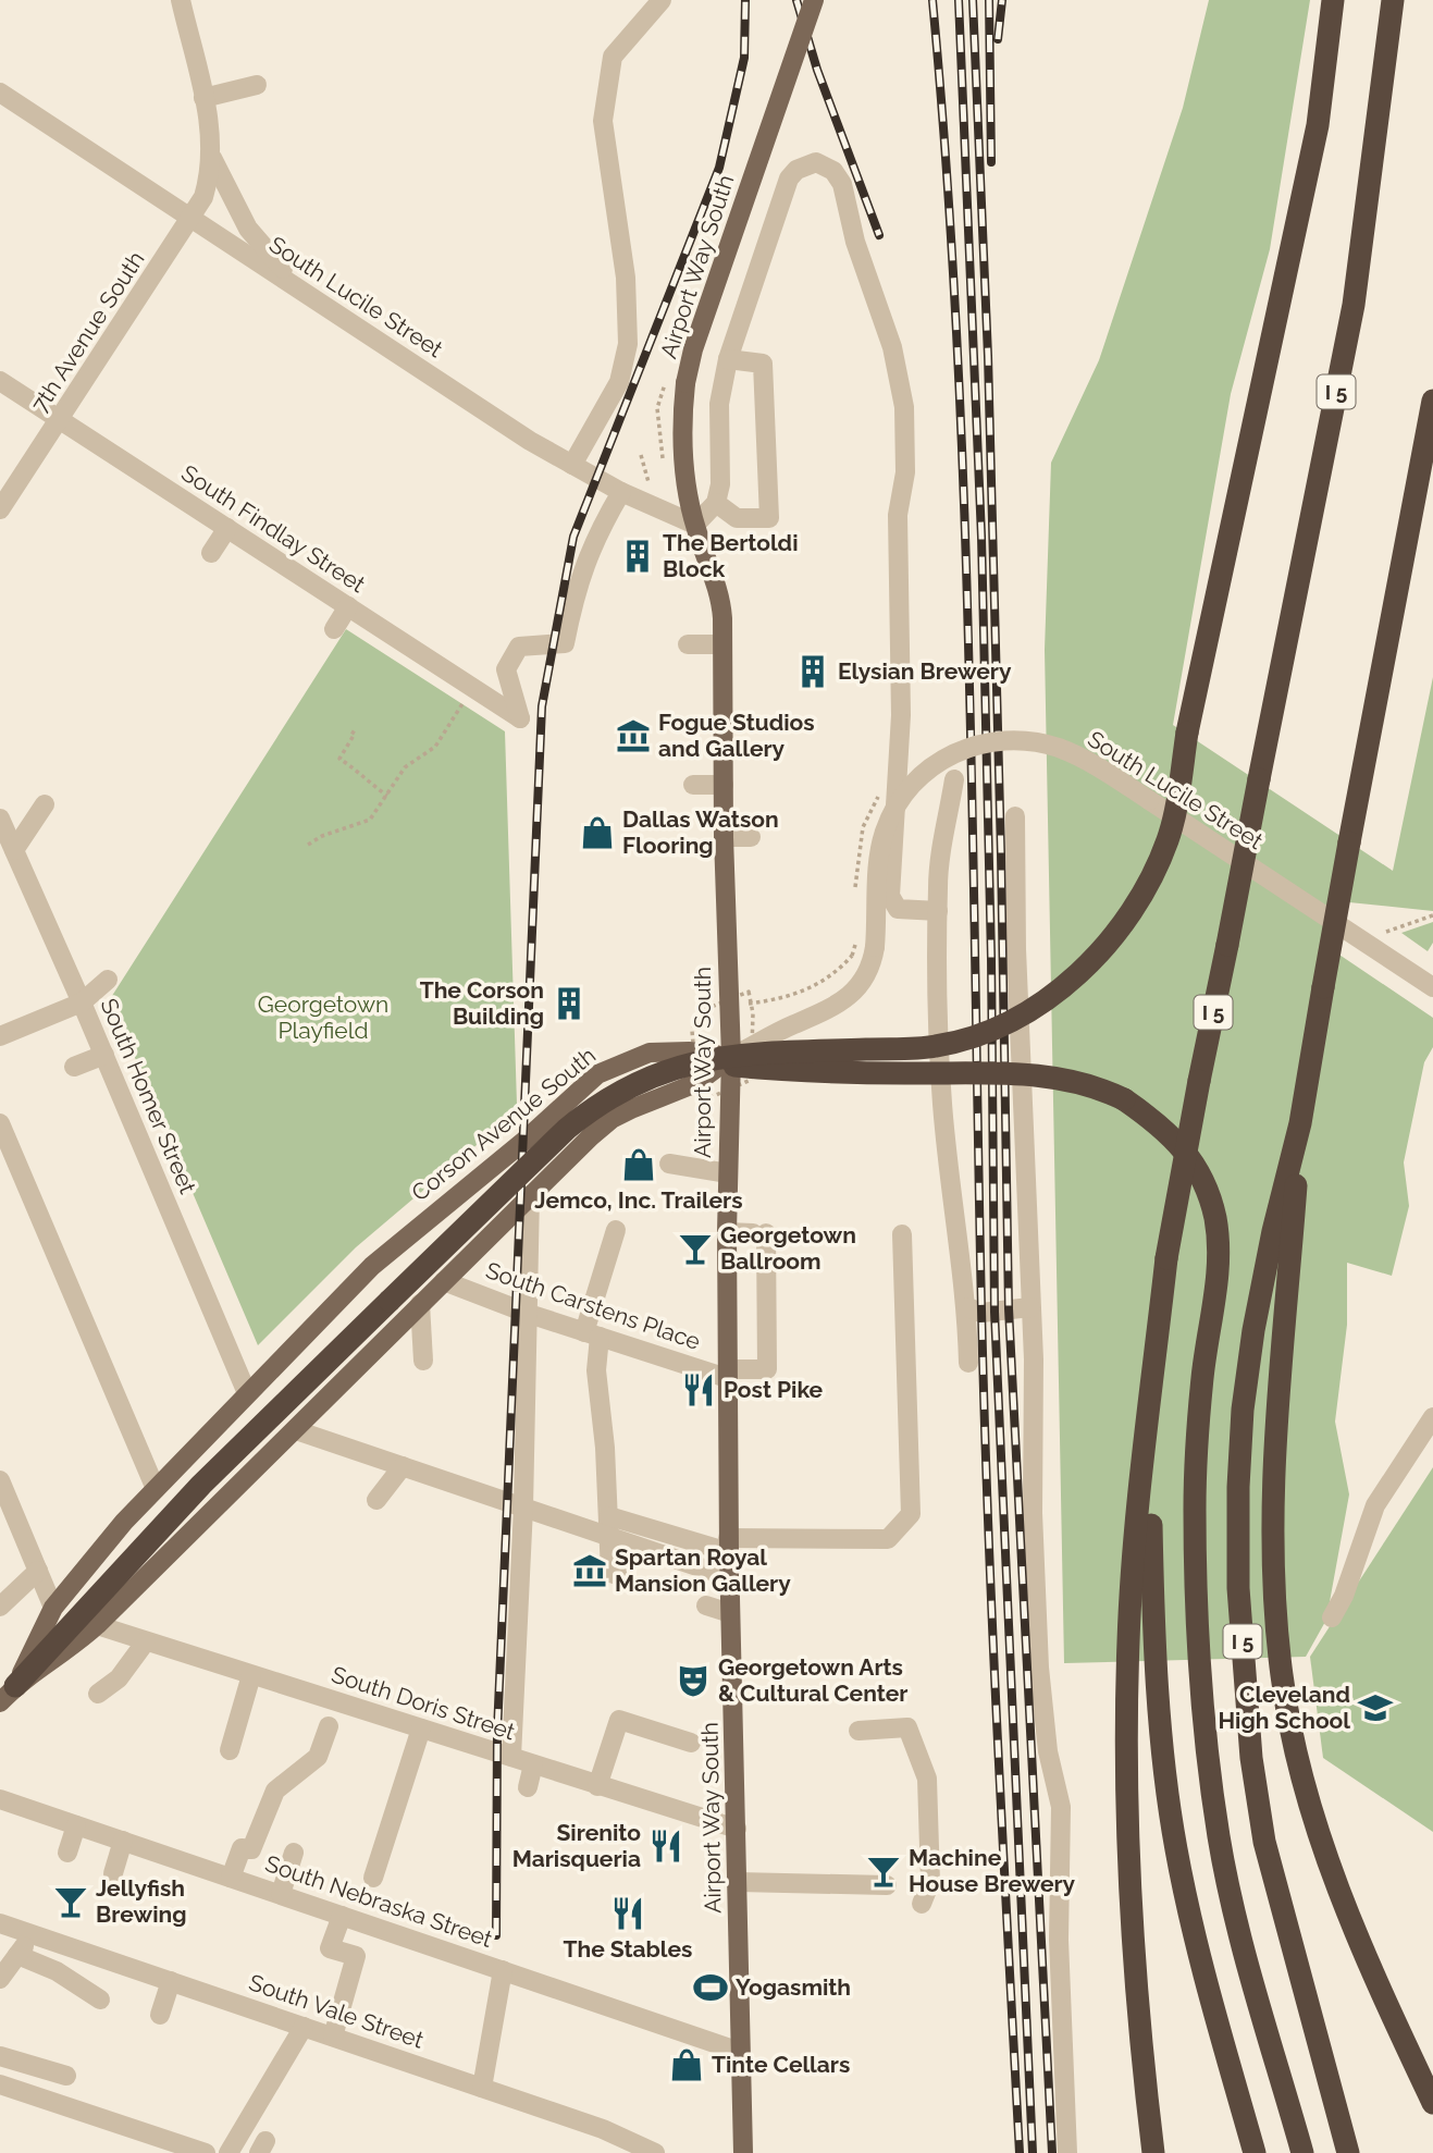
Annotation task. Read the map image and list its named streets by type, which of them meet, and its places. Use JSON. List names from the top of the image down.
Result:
{
  "streets": {
    "highway": ["I 5"],
    "main road": ["Airport Way South", "Corson Avenue South"],
    "street": [
      "South Lucile Street",
      "7th Avenue South",
      "South Findlay Street",
      "South Homer Street",
      "South Carstens Place",
      "South Doris Street",
      "South Nebraska Street",
      "South Vale Street"
    ]
  },
  "crossings": [
    ["Airport Way South", "South Lucile Street"],
    ["Airport Way South", "Corson Avenue South"],
    ["Airport Way South", "South Carstens Place"],
    ["Airport Way South", "South Doris Street"],
    ["Airport Way South", "South Nebraska Street"],
    ["South Lucile Street", "7th Avenue South"],
    ["South Lucile Street", "South Findlay Street"],
    ["South Lucile Street", "Corson Avenue South"],
    ["7th Avenue South", "South Findlay Street"],
    ["South Homer Street", "Corson Avenue South"]
  ],
  "parks": ["Georgetown Playfield"],
  "places": {
    "building": ["The Bertoldi Block", "Elysian Brewery", "The Corson Building"],
    "museum": ["Fogue Studios and Gallery", "Spartan Royal Mansion Gallery"],
    "shop": ["Dallas Watson Flooring", "Jemco, Inc. Trailers", "Tinte Cellars"],
    "bar": ["Georgetown Ballroom", "Machine House Brewery", "Jellyfish Brewing"],
    "restaurant": ["Post Pike", "Sirenito Marisqueria", "The Stables"],
    "theatre": ["Georgetown Arts & Cultural Center"],
    "school or university": ["Cleveland High School"],
    "sports": ["Yogasmith"]
  }
}
